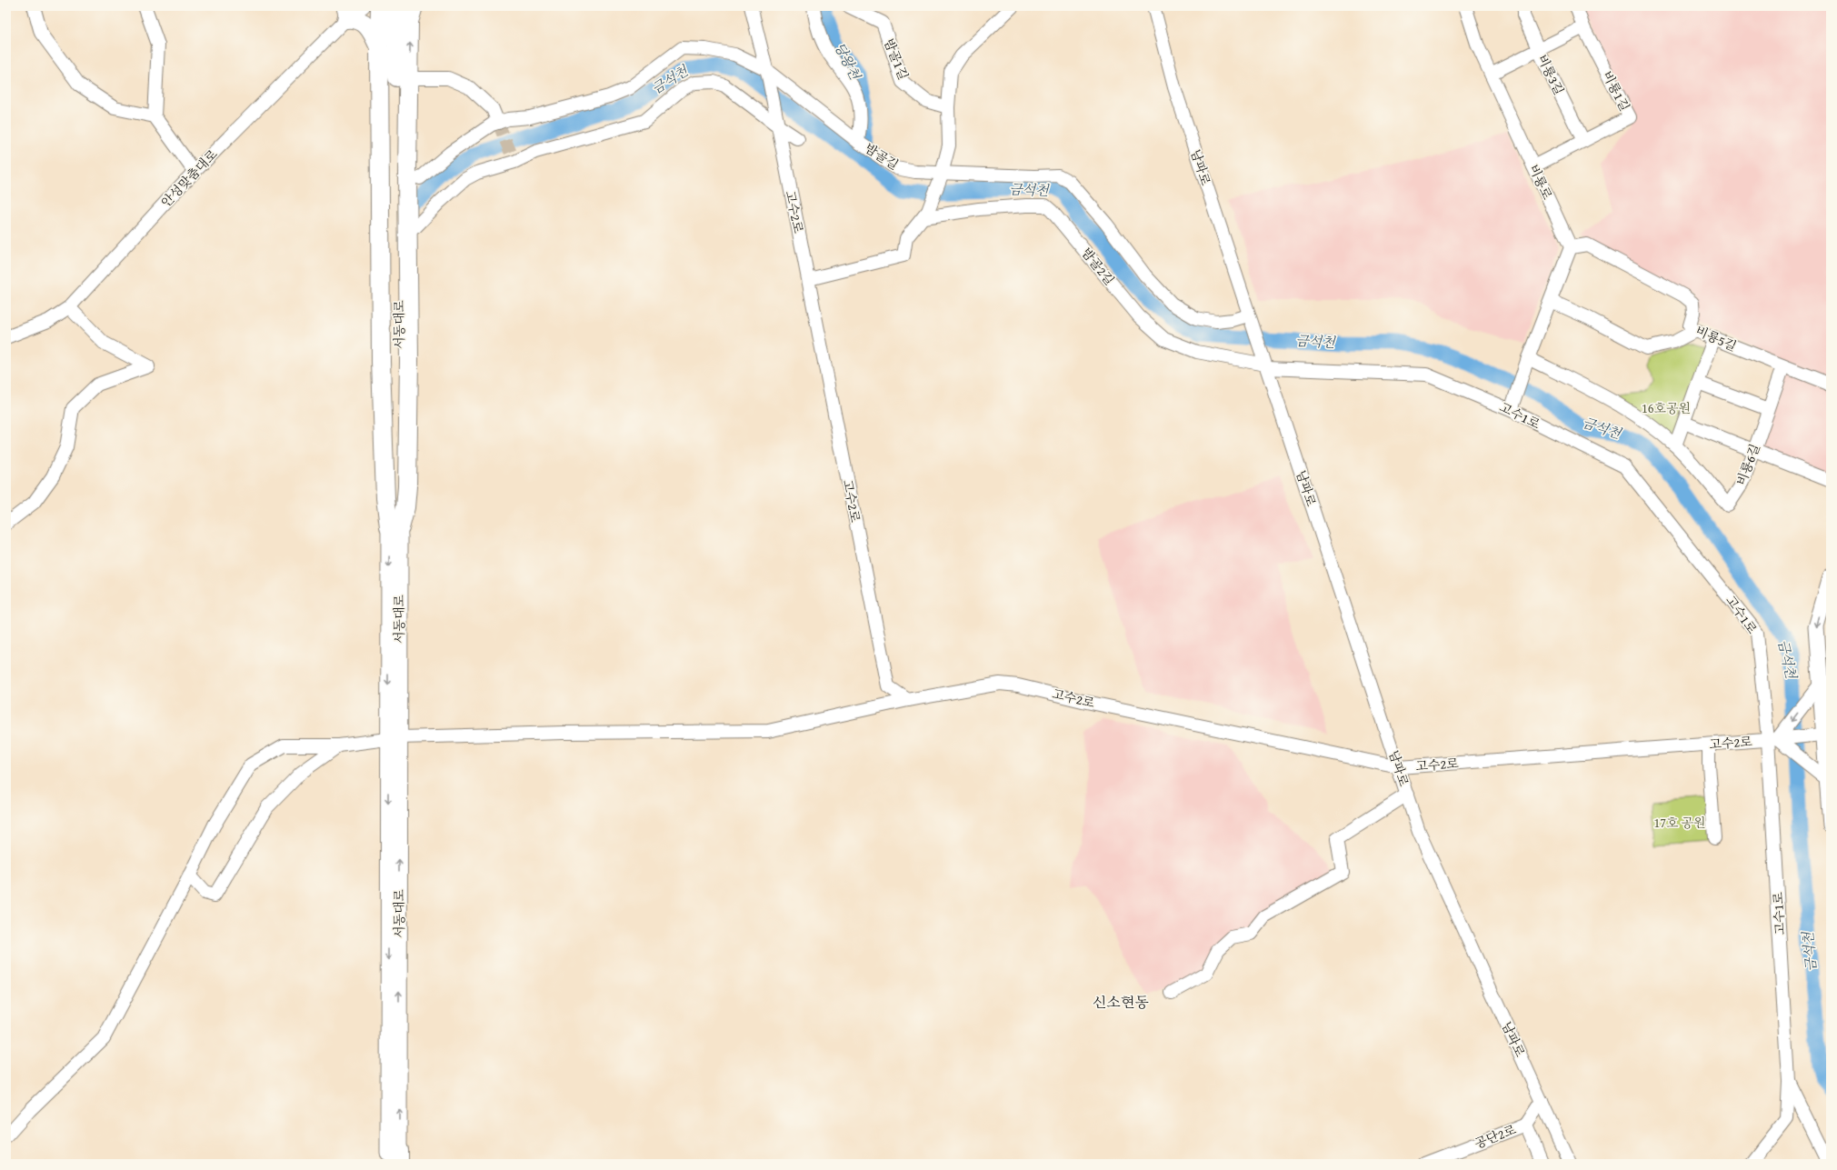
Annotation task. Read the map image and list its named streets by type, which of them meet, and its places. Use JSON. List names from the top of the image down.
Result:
{
  "streets": {
    "main road": ["서동대로"],
    "street": [
      "밤골1길",
      "비룡3길",
      "비룡1길",
      "밤골길",
      "남파로",
      "안성맞춤대로",
      "비룡로",
      "고수2로",
      "밤골2길",
      "비룡5길",
      "고수1로",
      "비룡6길",
      "공단2로"
    ]
  },
  "crossings": [
    ["비룡3길", "비룡1길"],
    ["비룡1길", "비룡로"],
    ["밤골길", "남파로"],
    ["남파로", "고수2로"],
    ["남파로", "밤골2길"],
    ["남파로", "고수1로"],
    ["비룡로", "비룡5길"],
    ["고수2로", "고수1로"],
    ["밤골2길", "고수1로"],
    ["비룡5길", "비룡6길"]
  ],
  "districts": ["신소현동"],
  "water": ["당왕천", "금석천"],
  "parks": ["16호공원", "17호 공원"]
}
